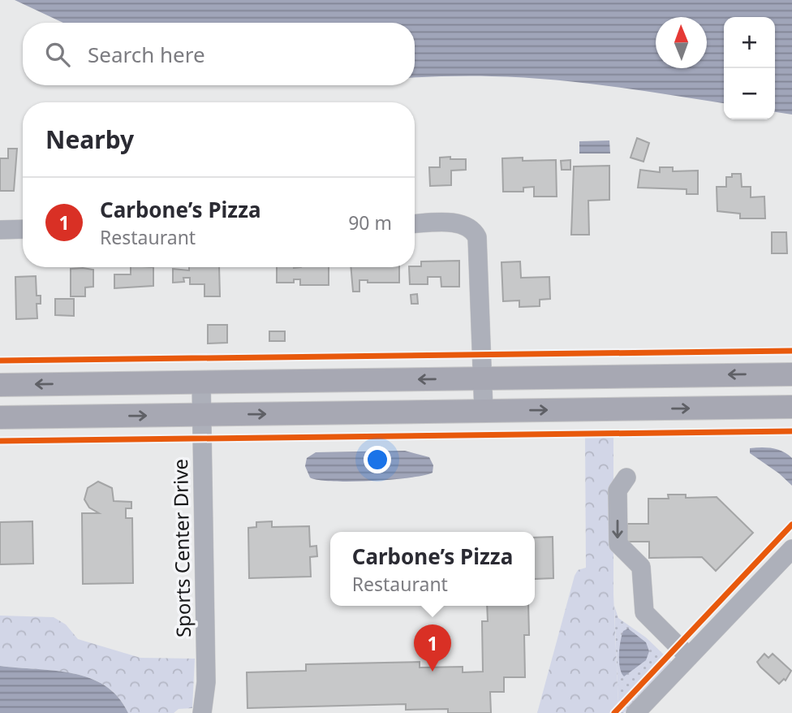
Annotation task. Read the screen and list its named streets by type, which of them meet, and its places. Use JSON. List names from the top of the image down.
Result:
{
  "streets": {
    "street": ["Sports Center Drive"]
  },
  "north": "top",
  "page": {
    "map_buttons": ["+", "−"],
    "search": "Search here",
    "heading": "Nearby",
    "list": [
      {
        "mark": "1",
        "name": "Carbone’s Pizza",
        "note": "Restaurant",
        "value": "90 m"
      }
    ],
    "popup": ["Carbone’s Pizza", "Restaurant"],
    "pins": "1"
  }
}
